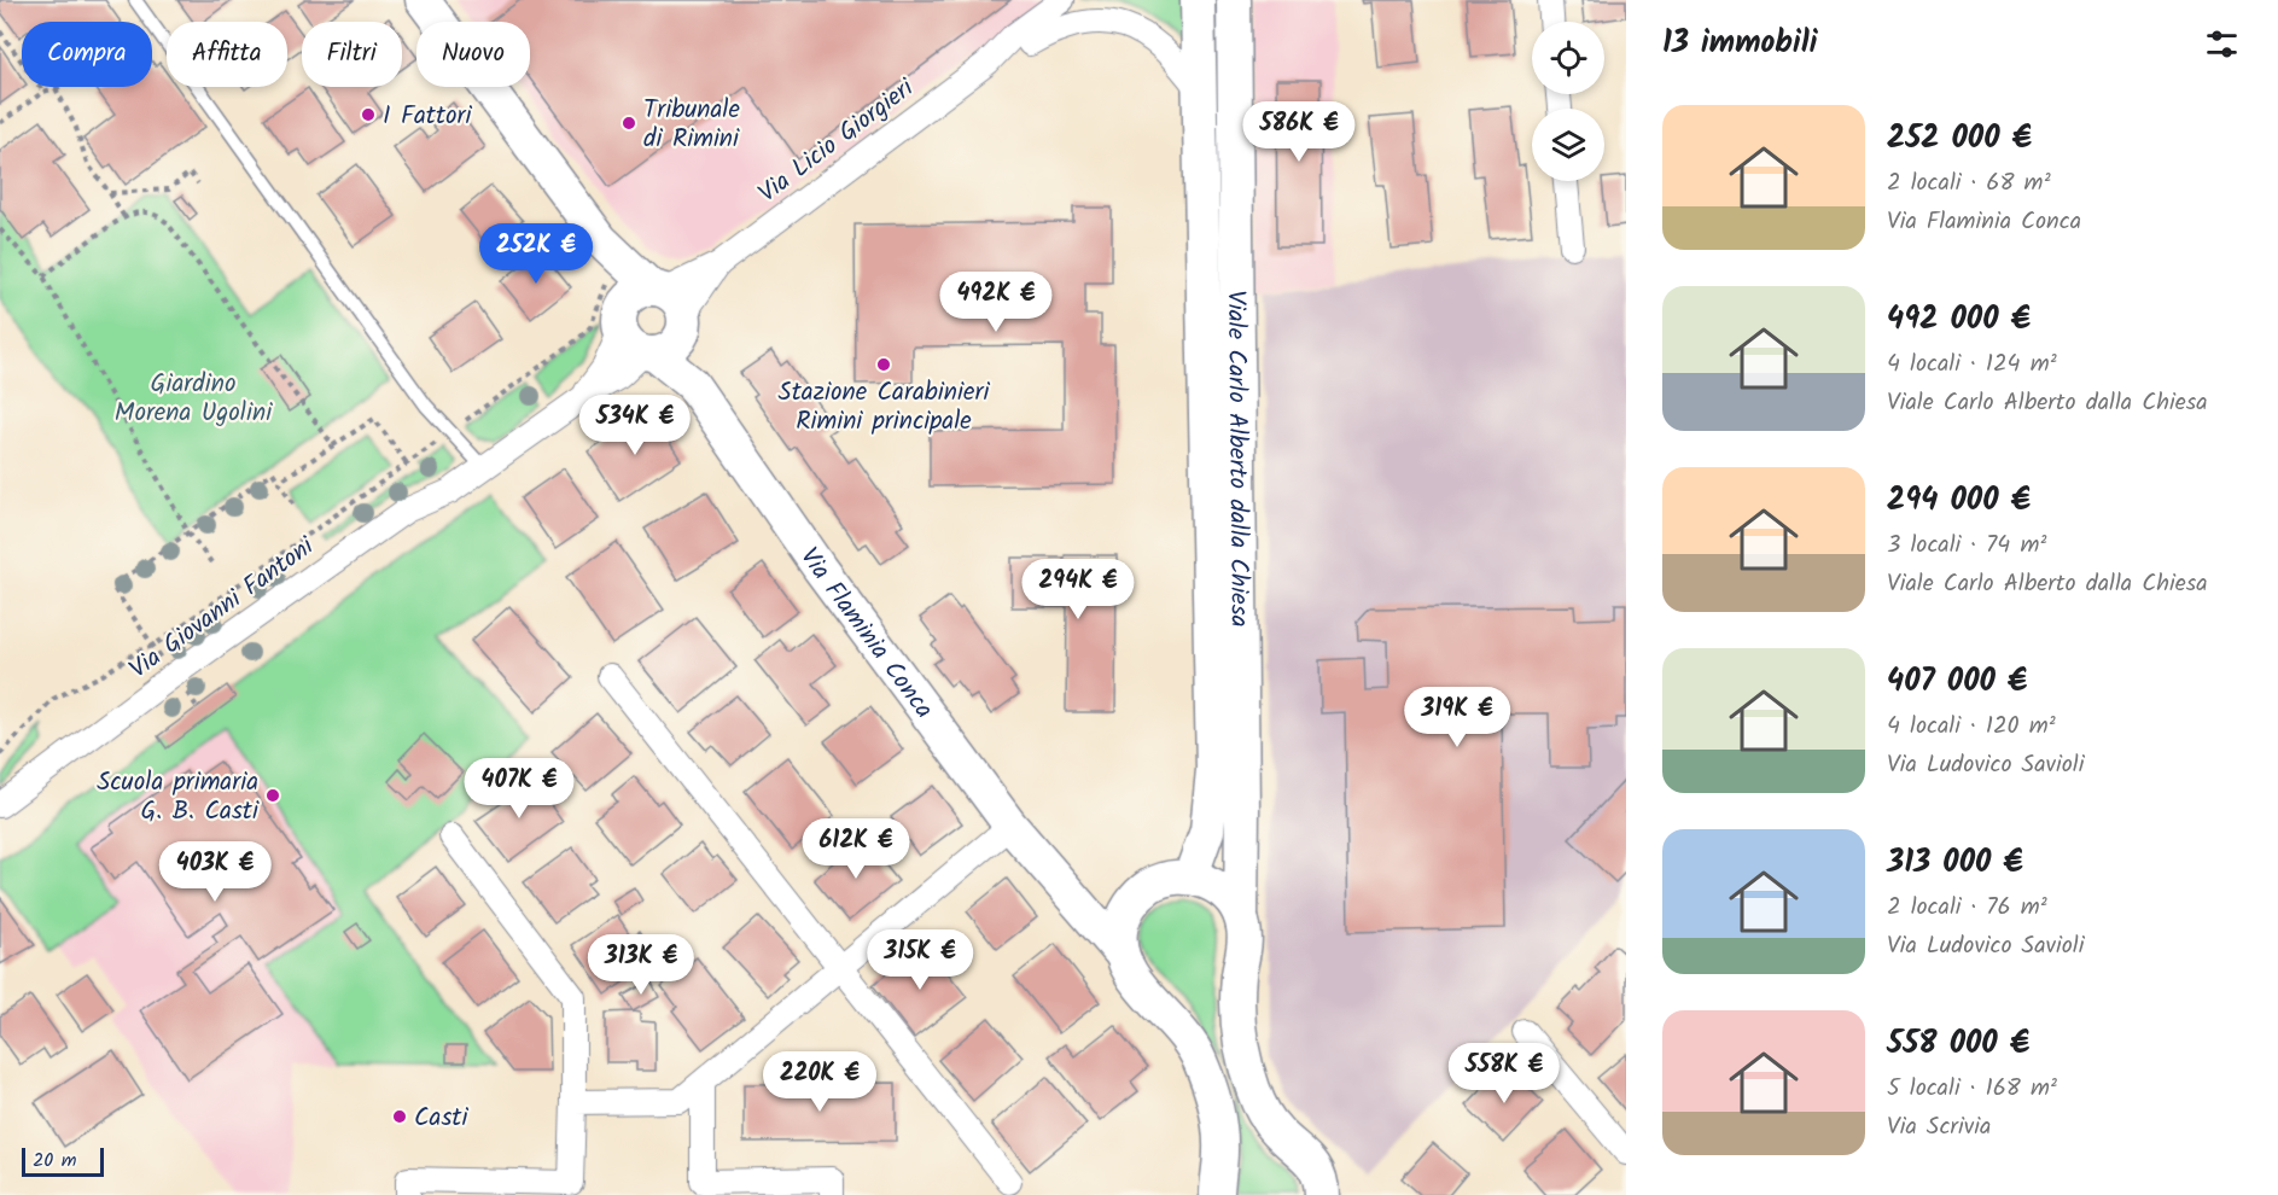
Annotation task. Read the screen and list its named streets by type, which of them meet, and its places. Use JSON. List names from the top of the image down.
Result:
{
  "streets": {
    "main road": ["Viale Carlo Alberto dalla Chiesa", "Via Flaminia Conca"],
    "street": ["Via Licio Giorgieri", "Via Giovanni Fantoni"]
  },
  "crossings": [
    ["Via Licio Giorgieri", "Viale Carlo Alberto dalla Chiesa"],
    ["Via Licio Giorgieri", "Via Giovanni Fantoni"],
    ["Via Licio Giorgieri", "Via Flaminia Conca"],
    ["Via Giovanni Fantoni", "Via Flaminia Conca"]
  ],
  "parks": ["Giardino Morena Ugolini"],
  "places": [
    "I Fattori",
    "Tribunale di Rimini",
    "Stazione Carabinieri Rimini principale",
    "Scuola primaria G. B. Casti",
    "Casti"
  ],
  "scale_bar": "20 m",
  "page": {
    "heading": "13 immobili",
    "chip": [
      "Compra",
      "Affitta",
      "Filtri",
      "Nuovo"
    ],
    "list": [
      {
        "name": "252 000 €",
        "note": "2 locali · 68 m² · Via Flaminia Conca"
      },
      {
        "name": "492 000 €",
        "note": "4 locali · 124 m² · Viale Carlo Alberto dalla Chiesa"
      },
      {
        "name": "294 000 €",
        "note": "3 locali · 74 m² · Viale Carlo Alberto dalla Chiesa"
      },
      {
        "name": "407 000 €",
        "note": "4 locali · 120 m² · Via Ludovico Savioli"
      },
      {
        "name": "313 000 €",
        "note": "2 locali · 76 m² · Via Ludovico Savioli"
      },
      {
        "name": "558 000 €",
        "note": "5 locali · 168 m² · Via Scrivia"
      }
    ],
    "price": [
      "586K €",
      "252K €",
      "492K €",
      "534K €",
      "294K €",
      "319K €",
      "407K €",
      "612K €",
      "403K €",
      "315K €",
      "313K €",
      "558K €",
      "220K €"
    ],
    "scale": "20 m"
  }
}
